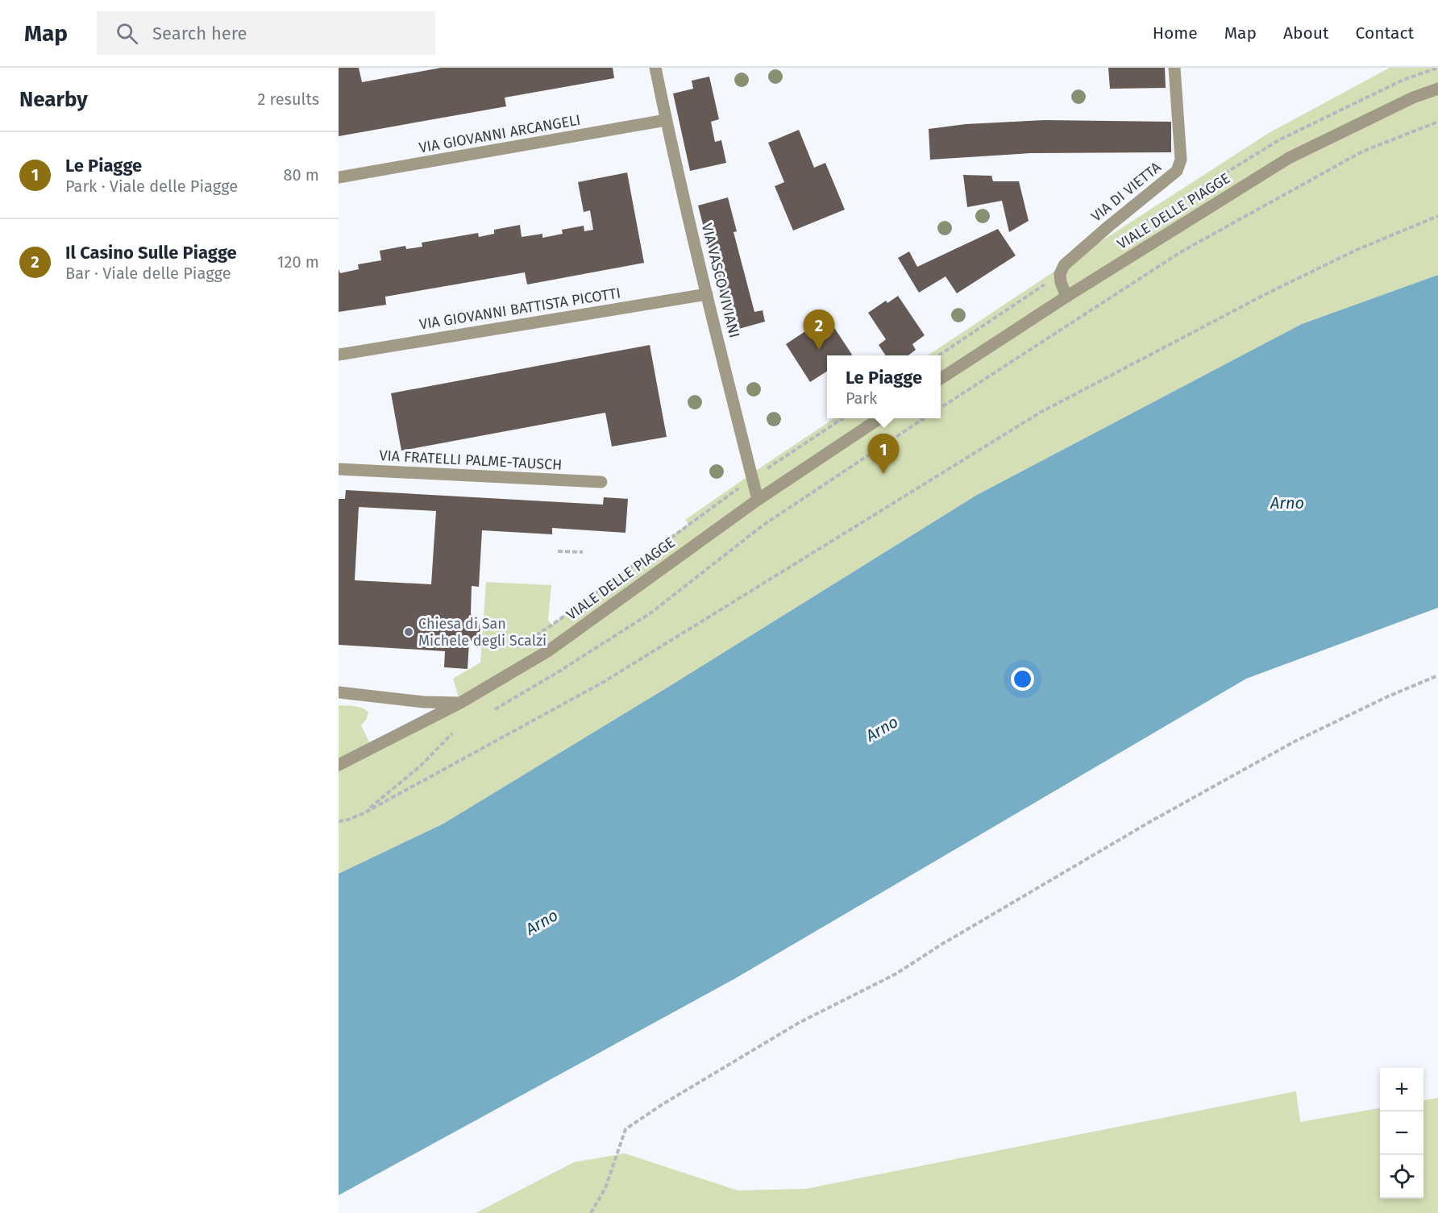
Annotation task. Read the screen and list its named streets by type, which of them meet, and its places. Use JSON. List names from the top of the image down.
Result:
{
  "streets": {
    "street": [
      "VIA GIOVANNI ARCANGELI",
      "VIA DI VIETTA",
      "VIALE DELLE PIAGGE",
      "VIA VASCO VIVIANI",
      "VIA GIOVANNI BATTISTA PICOTTI",
      "VIA FRATELLI PALME-TAUSCH"
    ]
  },
  "crossings": [
    ["VIA GIOVANNI ARCANGELI", "VIA VASCO VIVIANI"],
    ["VIALE DELLE PIAGGE", "VIA VASCO VIVIANI"],
    ["VIA VASCO VIVIANI", "VIA GIOVANNI BATTISTA PICOTTI"]
  ],
  "water": ["Arno"],
  "places": ["Chiesa di San Michele degli Scalzi"],
  "page": {
    "header": "Map",
    "search": "Search here",
    "nav": [
      "Home",
      "Map",
      "About",
      "Contact"
    ],
    "heading": ["Nearby", "2 results"],
    "list": [
      {
        "mark": "1",
        "name": "Le Piagge",
        "note": "Park · Viale delle Piagge",
        "value": "80 m"
      },
      {
        "mark": "2",
        "name": "Il Casino Sulle Piagge",
        "note": "Bar · Viale delle Piagge",
        "value": "120 m"
      }
    ],
    "pins": ["2", "1"],
    "popup": ["Le Piagge", "Park"],
    "map_buttons": ["+", "−"]
  }
}
